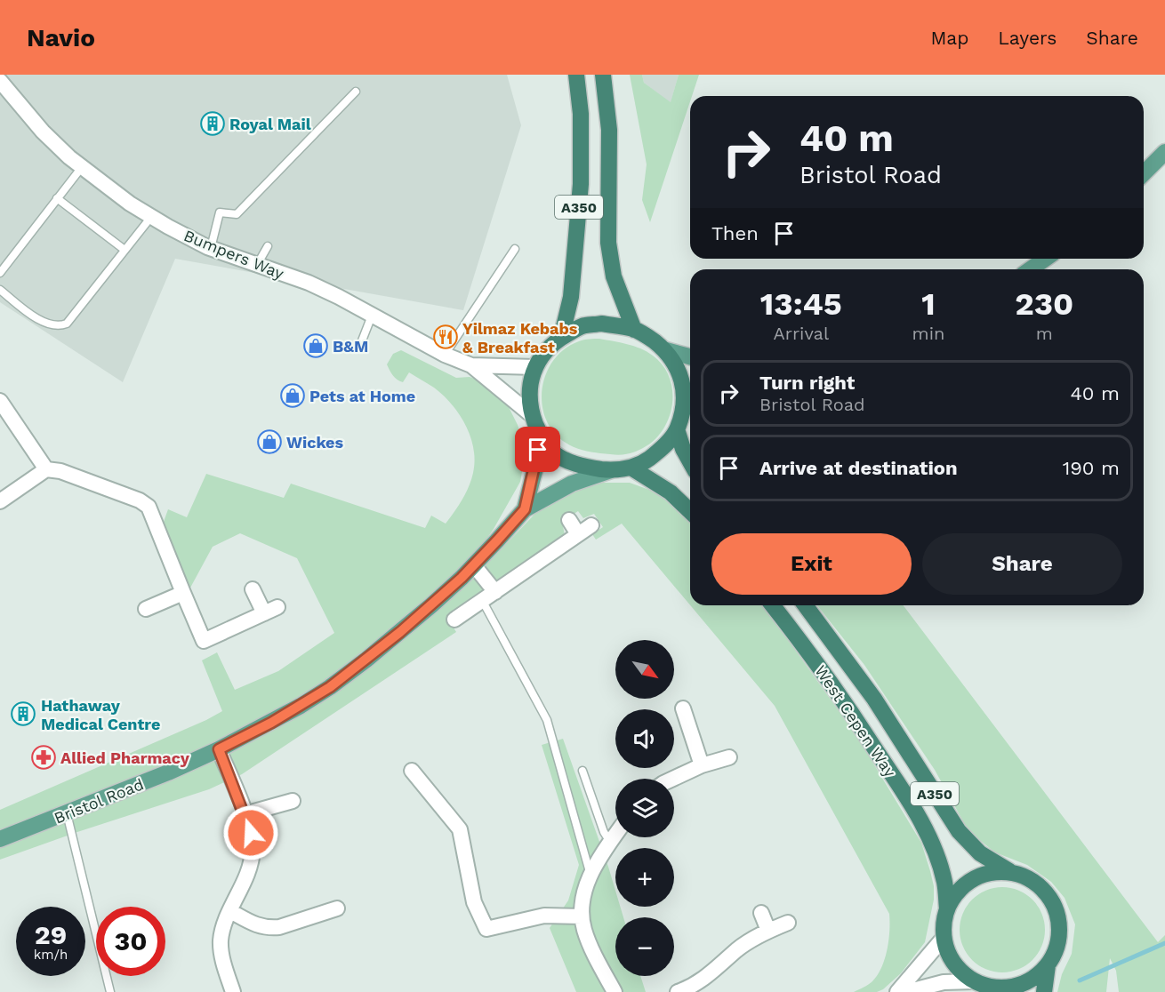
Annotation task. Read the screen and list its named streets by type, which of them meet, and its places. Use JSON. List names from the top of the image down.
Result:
{
  "streets": {
    "highway": ["A350", "West Cepen Way"],
    "main road": ["Bristol Road"],
    "street": ["Bumpers Way"]
  },
  "crossings": [
    ["A350", "Bumpers Way"],
    ["A350", "Bristol Road"],
    ["Bumpers Way", "Bristol Road"]
  ],
  "places": {
    "building": ["Royal Mail", "Hathaway Medical Centre"],
    "restaurant": ["Yilmaz Kebabs & Breakfast"],
    "shop": ["B&M", "Pets at Home", "Wickes"],
    "pharmacy": ["Allied Pharmacy"]
  },
  "north": "bottom right",
  "page": {
    "header": "Navio",
    "nav": ["Map", "Layers", "Share"],
    "turn": ["40 m", "Bristol Road"],
    "then": "Then",
    "eta": [
      "13:45",
      "Arrival",
      "1",
      "min",
      "230",
      "m"
    ],
    "list": [
      {
        "name": "Turn right",
        "note": "Bristol Road",
        "value": "40 m"
      },
      {
        "name": "Arrive at destination",
        "value": "190 m"
      }
    ],
    "buttons": ["Exit", "Share"],
    "map_buttons": ["+", "−"],
    "speed": "29 km/h",
    "limit": "30"
  }
}
